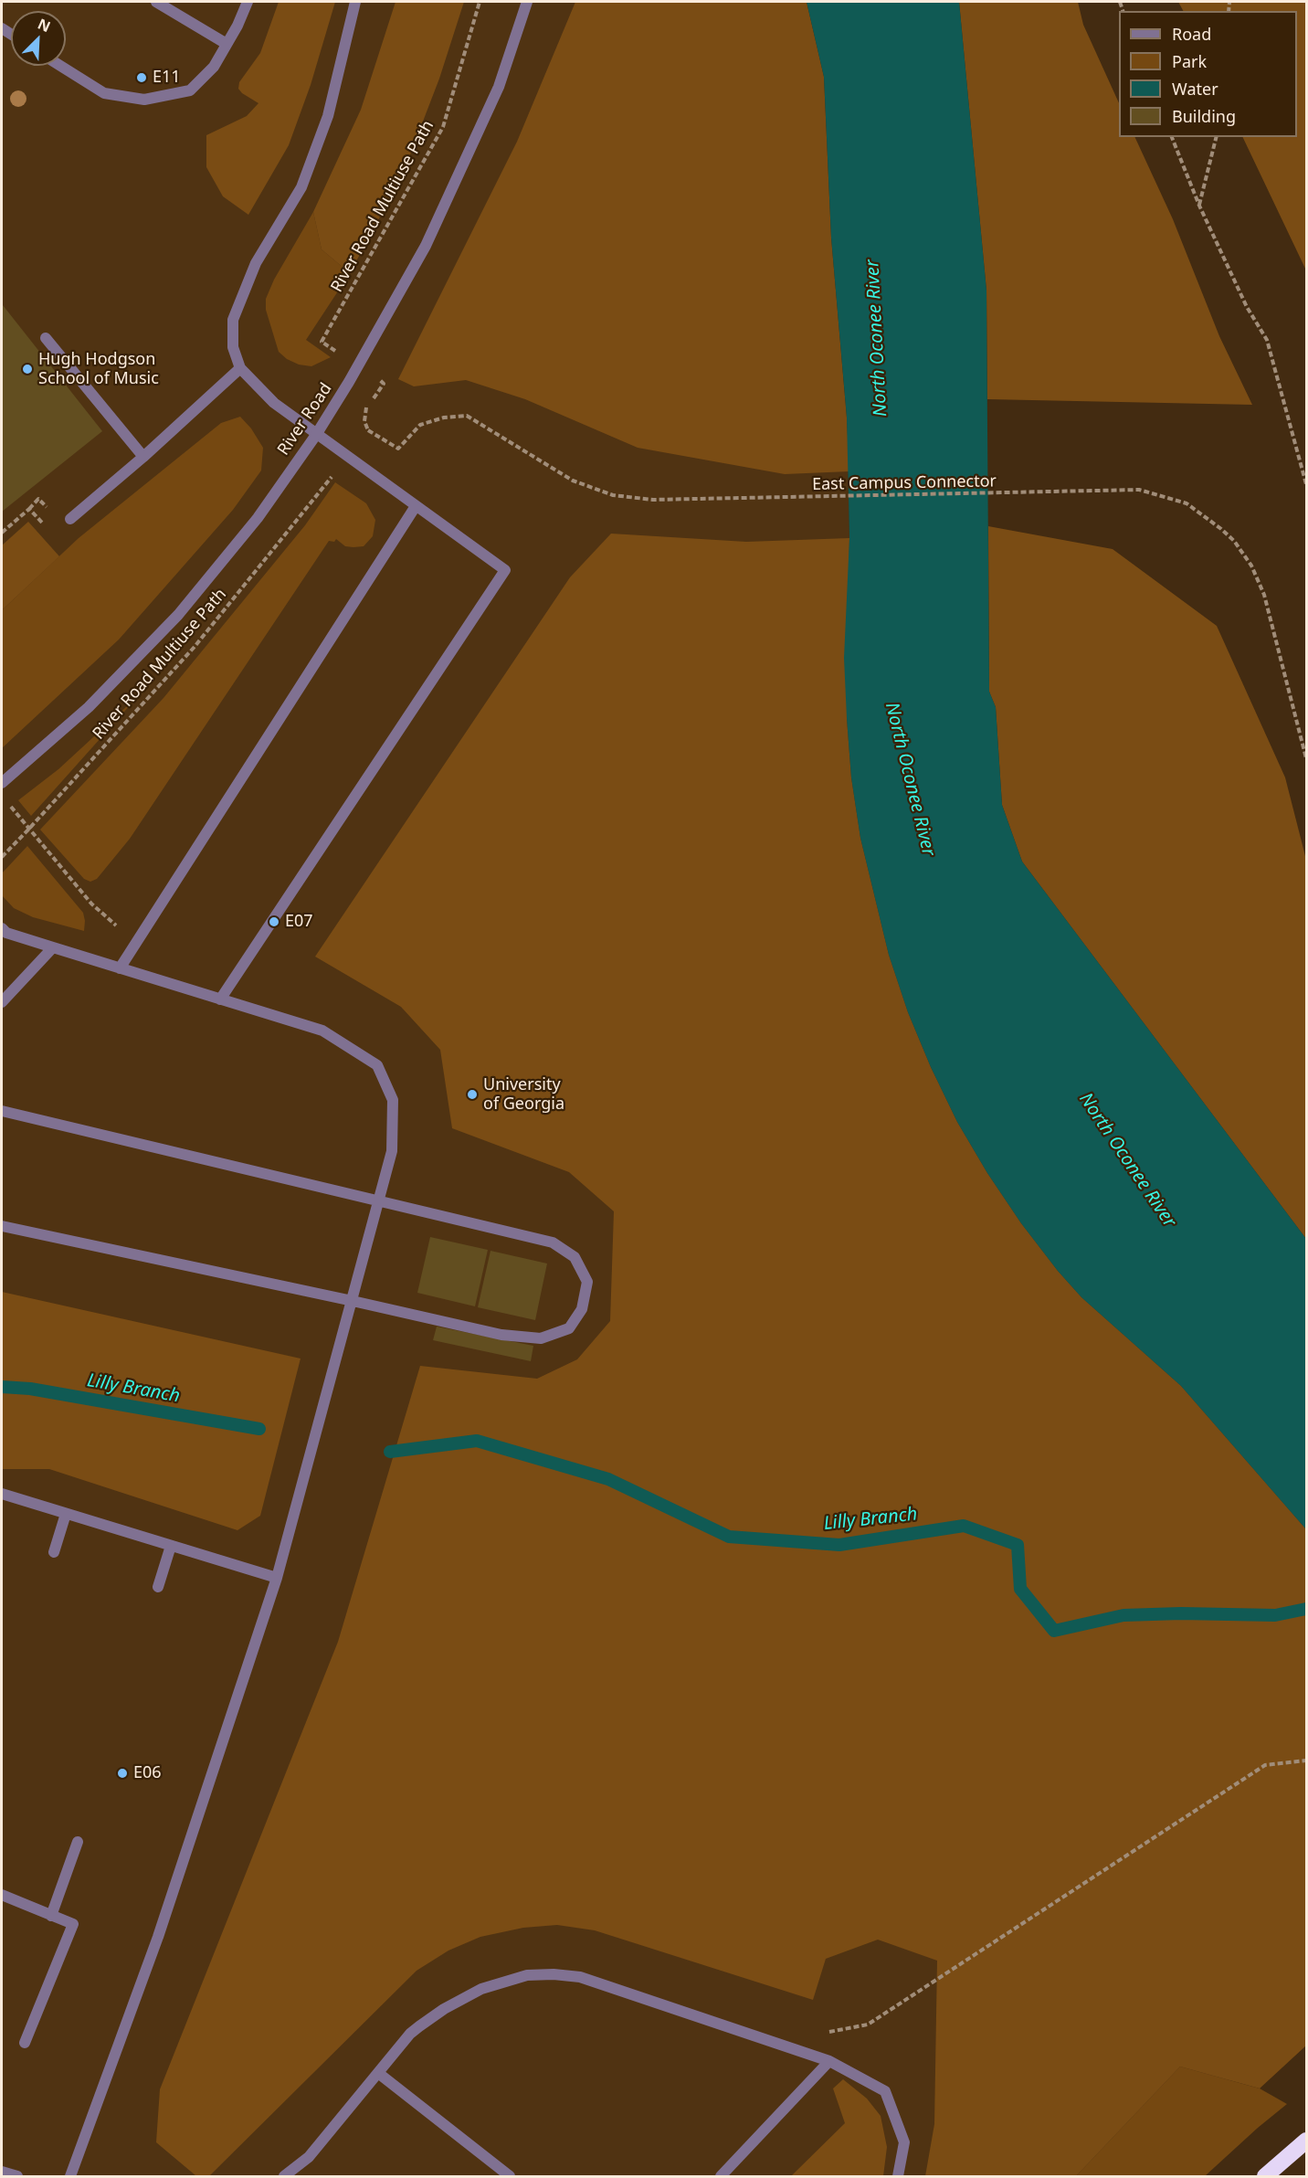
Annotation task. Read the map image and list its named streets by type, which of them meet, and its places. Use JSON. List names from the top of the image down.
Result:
{
  "streets": {
    "street": ["River Road"],
    "path": ["River Road Multiuse Path", "East Campus Connector"]
  },
  "water": ["North Oconee River", "Lilly Branch"],
  "places": [
    "E11",
    "Hugh Hodgson School of Music",
    "E07",
    "University of Georgia",
    "E06"
  ],
  "legend": [
    "Road",
    "Park",
    "Water",
    "Building"
  ],
  "north": "top right"
}
